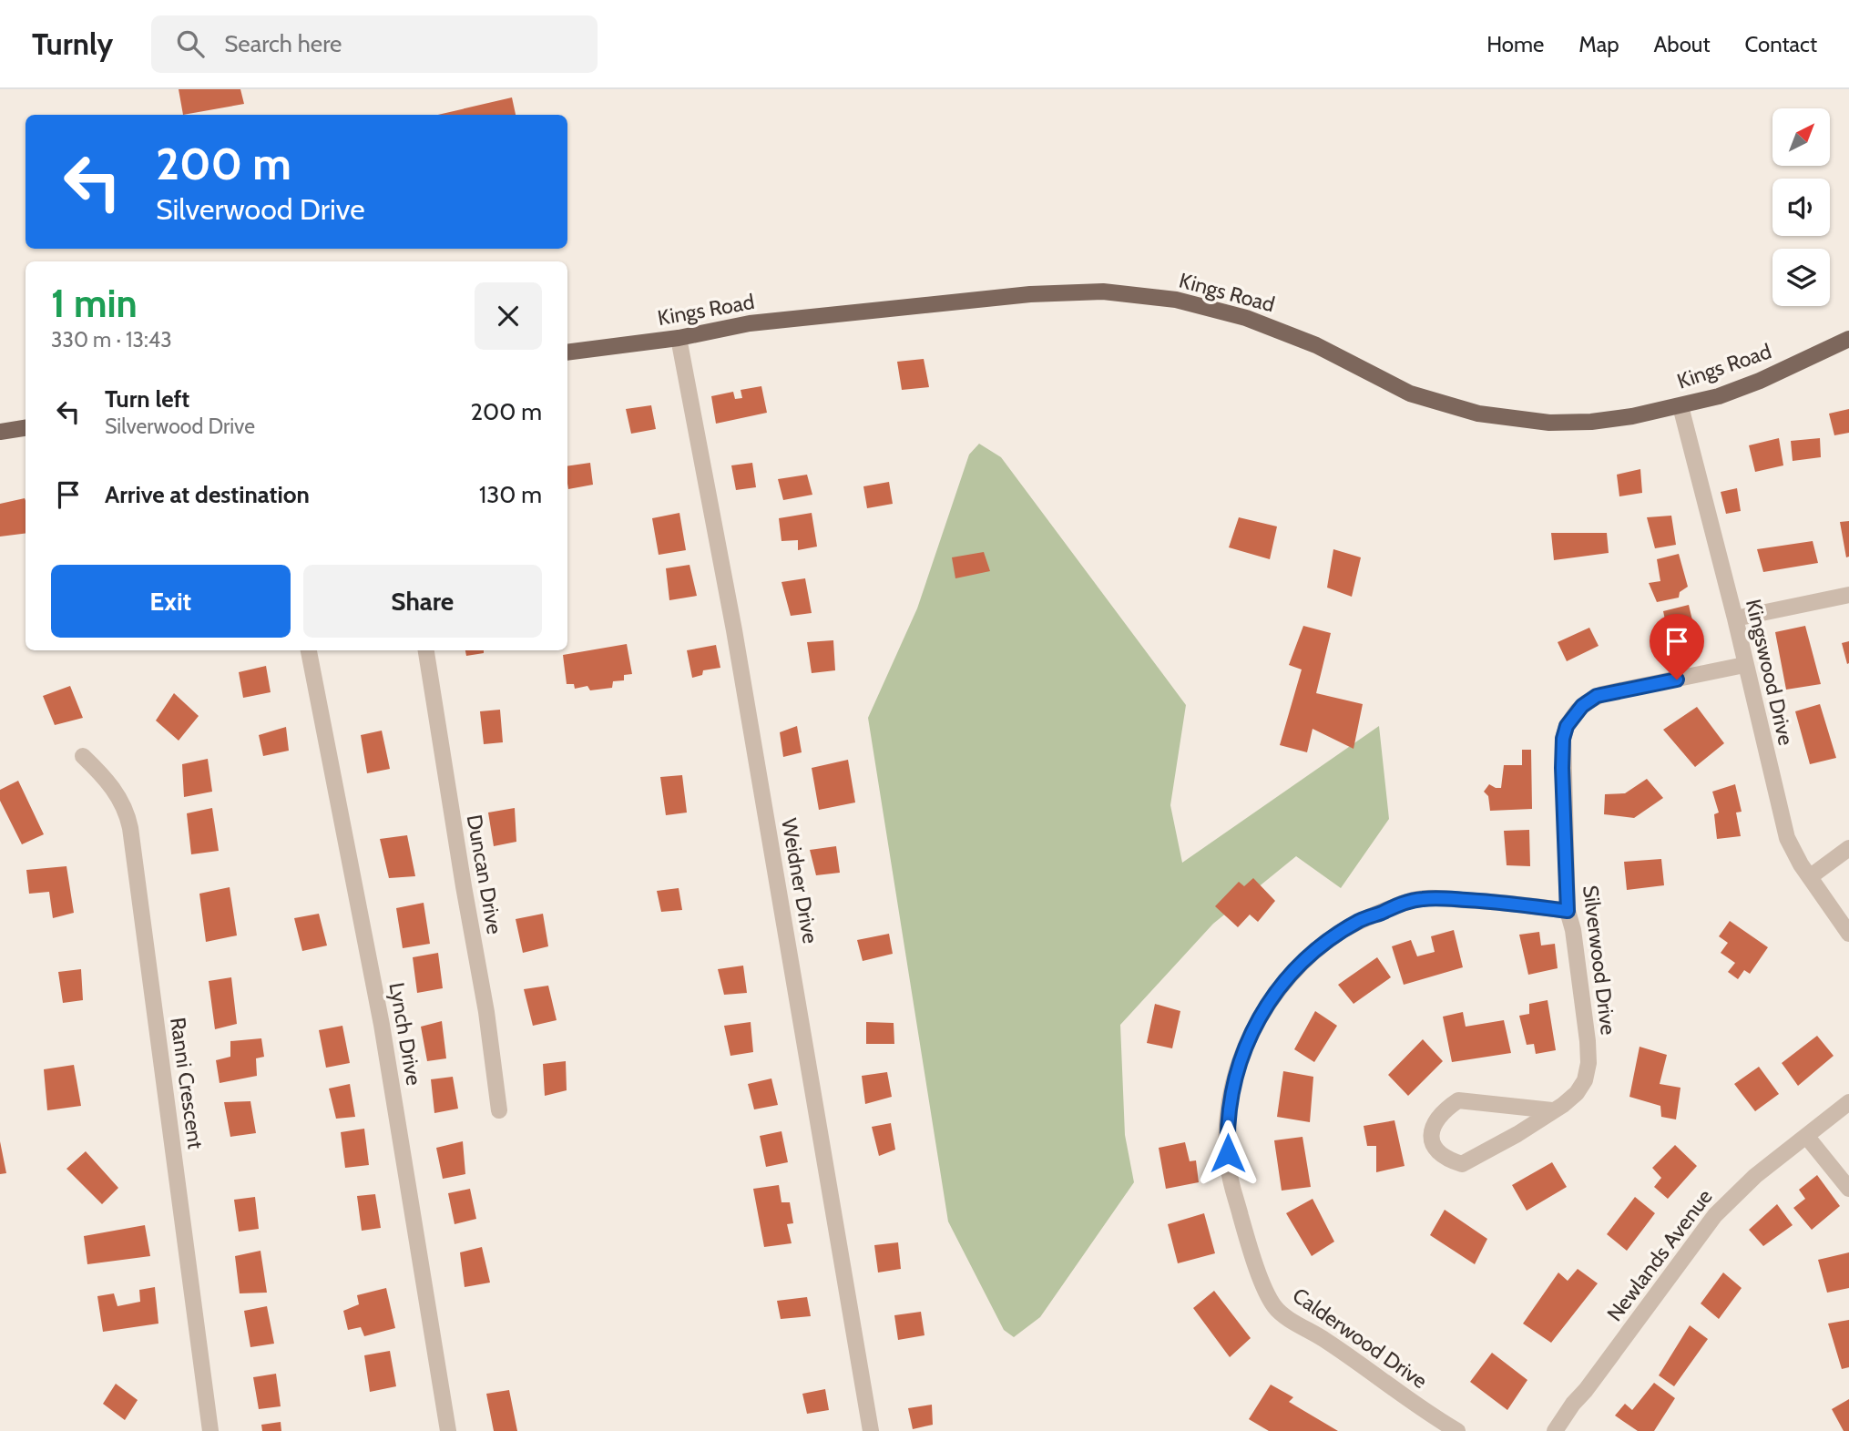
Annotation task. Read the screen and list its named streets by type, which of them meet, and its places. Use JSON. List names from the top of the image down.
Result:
{
  "streets": {
    "main road": ["Kings Road"],
    "street": [
      "Kingswood Drive",
      "Duncan Drive",
      "Weidner Drive",
      "Silverwood Drive",
      "Lynch Drive",
      "Ranni Crescent",
      "Newlands Avenue",
      "Calderwood Drive"
    ]
  },
  "crossings": [
    ["Kings Road", "Kingswood Drive"],
    ["Kings Road", "Weidner Drive"],
    ["Kingswood Drive", "Silverwood Drive"],
    ["Silverwood Drive", "Calderwood Drive"]
  ],
  "north": "top right",
  "page": {
    "header": "Turnly",
    "search": "Search here",
    "nav": [
      "Home",
      "Map",
      "About",
      "Contact"
    ],
    "turn": ["200 m", "Silverwood Drive"],
    "heading": ["1 min", "330 m · 13:43"],
    "list": [
      {
        "name": "Turn left",
        "note": "Silverwood Drive",
        "value": "200 m"
      },
      {
        "name": "Arrive at destination",
        "value": "130 m"
      }
    ],
    "buttons": ["Exit", "Share"]
  }
}
